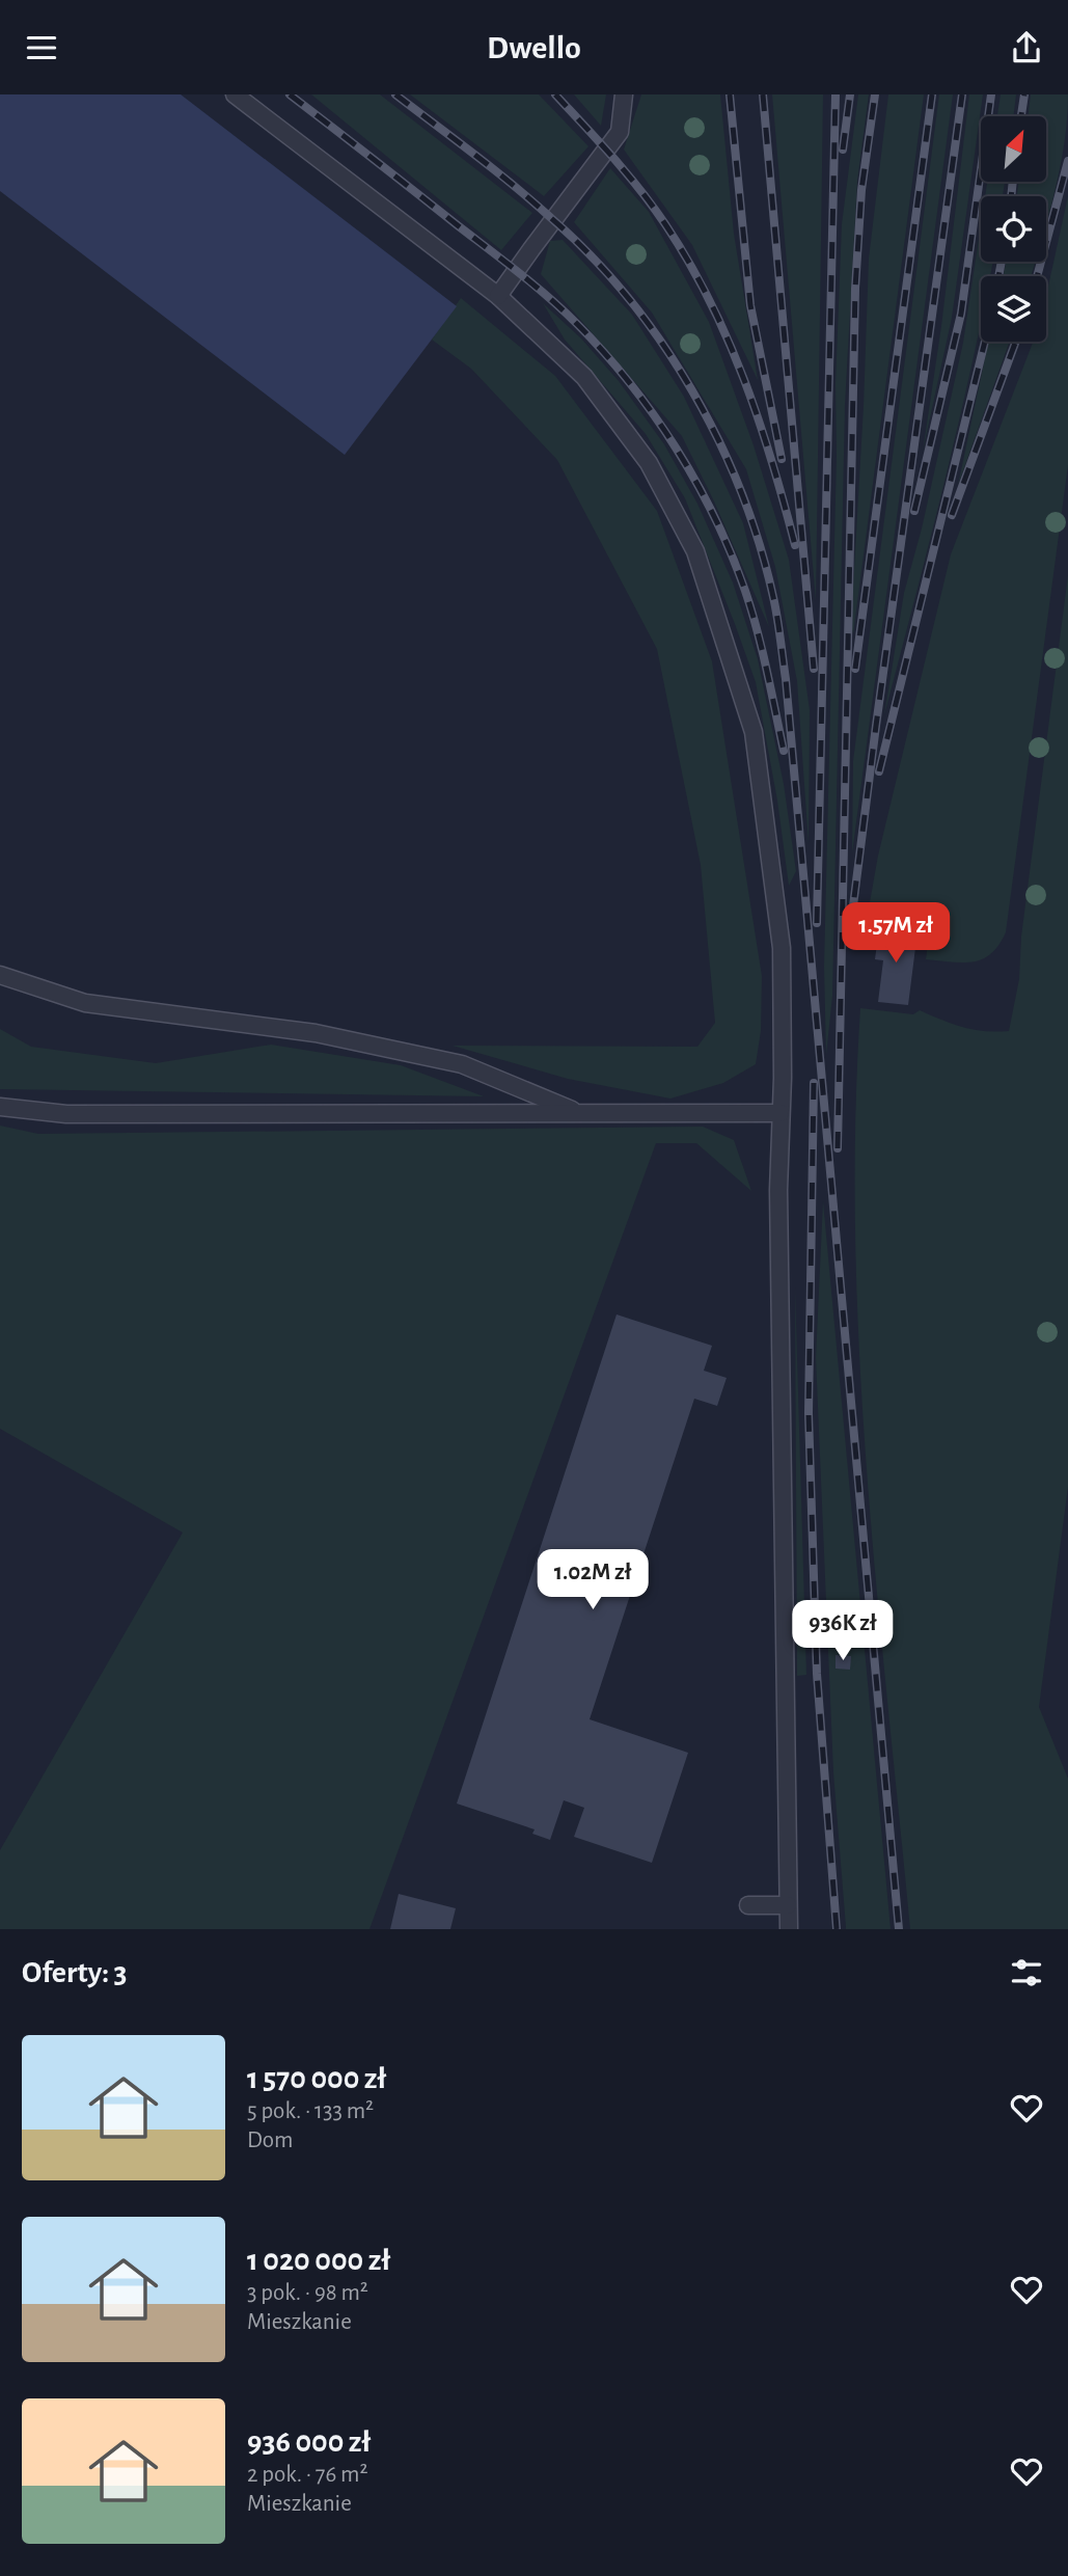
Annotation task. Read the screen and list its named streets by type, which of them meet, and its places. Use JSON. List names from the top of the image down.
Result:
{
  "north": "top right",
  "page": {
    "header": "Dwello",
    "price": ["1.57M zł", "1.02M zł", "936K zł"],
    "heading": "Oferty: 3",
    "list": [
      {
        "name": "1 570 000 zł",
        "note": "5 pok. · 133 m² · Dom"
      },
      {
        "name": "1 020 000 zł",
        "note": "3 pok. · 98 m² · Mieszkanie"
      },
      {
        "name": "936 000 zł",
        "note": "2 pok. · 76 m² · Mieszkanie"
      }
    ]
  }
}
